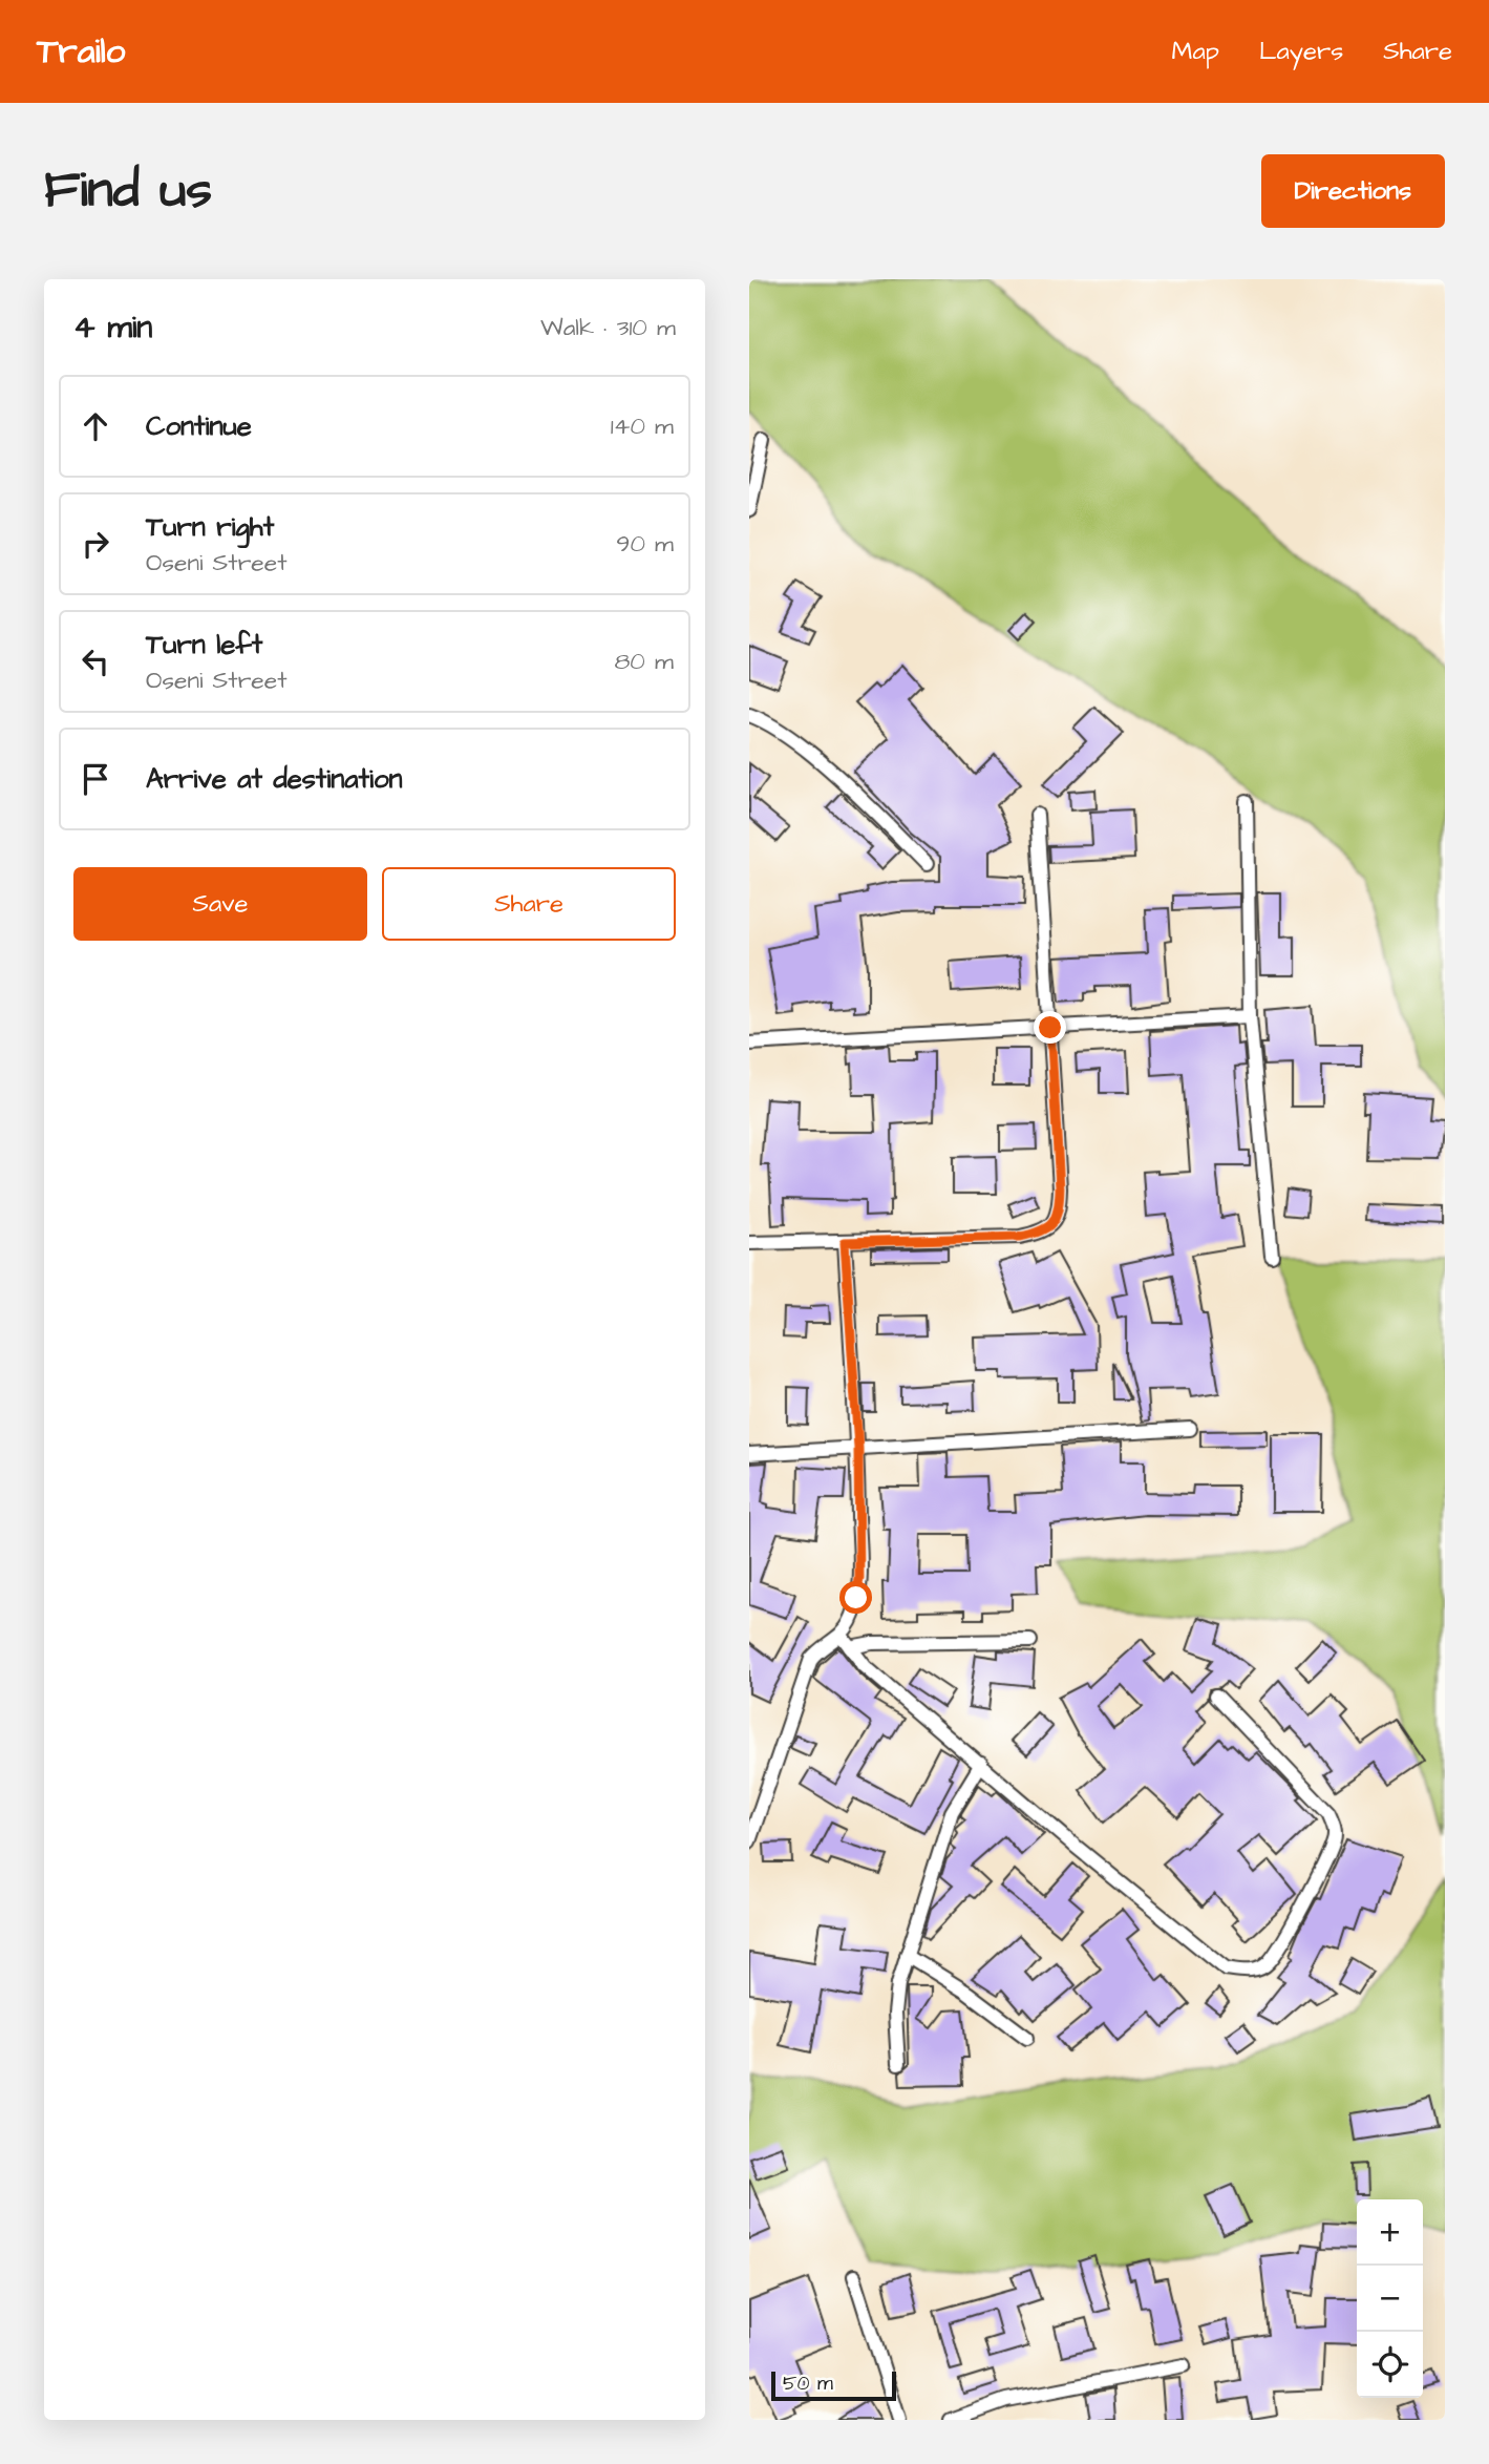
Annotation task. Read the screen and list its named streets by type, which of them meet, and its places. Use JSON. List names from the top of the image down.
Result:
{
  "scale_bar": "50 m",
  "page": {
    "header": "Trailo",
    "nav": ["Map", "Layers", "Share"],
    "buttons": [
      "Directions",
      ["Save", "Share"]
    ],
    "title": "Find us",
    "heading": ["4 min", "Walk · 310 m"],
    "list": [
      ["Continue", "140 m"],
      ["Turn right", "Oseni Street", "90 m"],
      ["Turn left", "Oseni Street", "80 m"],
      "Arrive at destination"
    ],
    "map_buttons": ["+", "−"],
    "scale": "50 m"
  }
}
